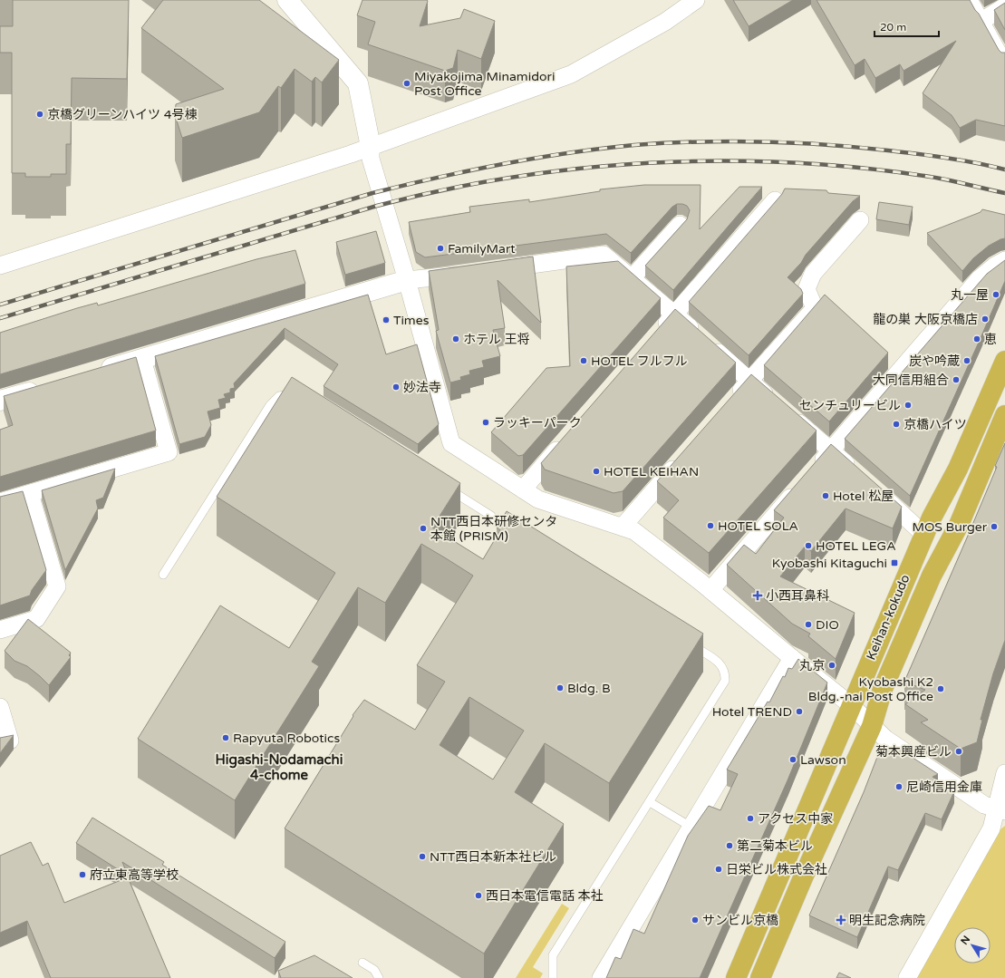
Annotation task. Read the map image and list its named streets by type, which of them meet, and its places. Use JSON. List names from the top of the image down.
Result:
{
  "streets": {
    "highway": ["Keihan-kokudo"]
  },
  "districts": ["Higashi-Nodamachi 4-chome"],
  "places": {
    "other": [
      "Miyakojima Minamidori Post Office",
      "京橋グリーンハイツ 4号棟",
      "FamilyMart",
      "丸一屋",
      "龍の巣 大阪京橋店",
      "Times",
      "ホテル 王将",
      "恵",
      "HOTEL フルフル",
      "炭や吟蔵",
      "大同信用組合",
      "妙法寺",
      "センチュリービル",
      "ラッキーパーク",
      "京橋ハイツ",
      "HOTEL KEIHAN",
      "Hotel 松屋",
      "HOTEL SOLA",
      "MOS Burger",
      "NTT西日本研修センタ 本館 (PRISM)",
      "HOTEL LEGA",
      "DIO",
      "丸京",
      "Bldg. B",
      "Kyobashi K2 Bldg.-nai Post Office",
      "Hotel TREND",
      "Rapyuta Robotics",
      "菊本興産ビル",
      "Lawson",
      "尼崎信用金庫",
      "アクセス中家",
      "第二菊本ビル",
      "NTT西日本新本社ビル",
      "日栄ビル株式会社",
      "府立東高等学校",
      "西日本電信電話 本社",
      "サンビル京橋"
    ],
    "transit": ["Kyobashi Kitaguchi"],
    "health": ["小西耳鼻科", "明生記念病院"]
  },
  "scale_bar": "20 m",
  "north": "top left"
}
